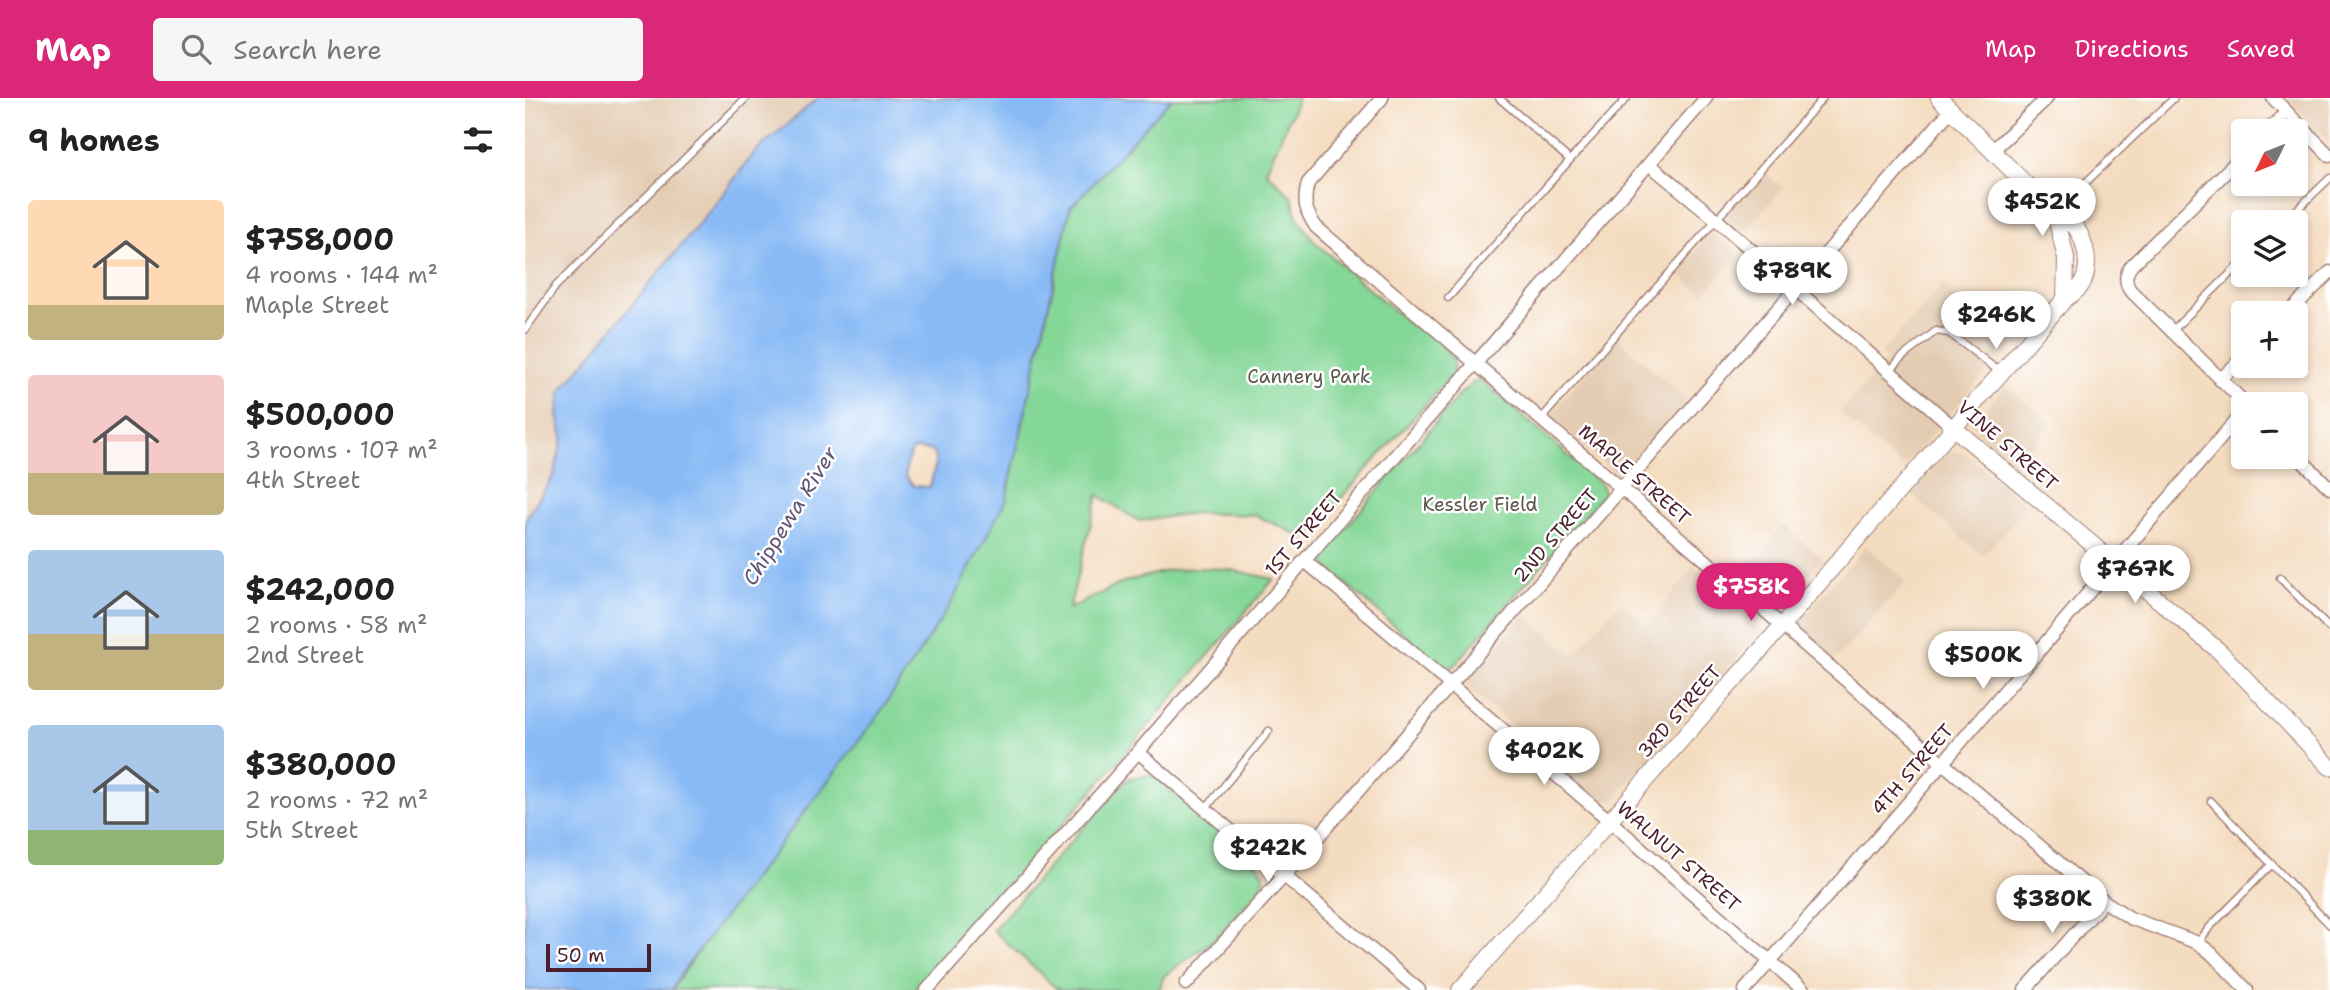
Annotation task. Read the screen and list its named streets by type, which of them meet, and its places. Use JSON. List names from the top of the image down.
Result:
{
  "streets": {
    "main road": ["VINE STREET", "3RD STREET"],
    "street": [
      "MAPLE STREET",
      "1ST STREET",
      "2ND STREET",
      "4TH STREET",
      "WALNUT STREET"
    ]
  },
  "crossings": [
    ["VINE STREET", "1ST STREET"],
    ["VINE STREET", "2ND STREET"],
    ["VINE STREET", "3RD STREET"],
    ["VINE STREET", "4TH STREET"],
    ["MAPLE STREET", "1ST STREET"],
    ["MAPLE STREET", "2ND STREET"],
    ["MAPLE STREET", "3RD STREET"],
    ["MAPLE STREET", "4TH STREET"],
    ["1ST STREET", "WALNUT STREET"],
    ["2ND STREET", "WALNUT STREET"],
    ["3RD STREET", "WALNUT STREET"],
    ["4TH STREET", "WALNUT STREET"]
  ],
  "water": ["Chippewa River"],
  "parks": ["Cannery Park", "Kessler Field"],
  "scale_bar": "50 m",
  "north": "bottom left",
  "page": {
    "header": "Map",
    "search": "Search here",
    "nav": ["Map", "Directions", "Saved"],
    "heading": "9 homes",
    "map_buttons": ["+", "−"],
    "price": [
      "$452K",
      "$789K",
      "$246K",
      "$767K",
      "$758K",
      "$500K",
      "$402K",
      "$242K",
      "$380K"
    ],
    "list": [
      {
        "name": "$758,000",
        "note": "4 rooms · 144 m² · Maple Street"
      },
      {
        "name": "$500,000",
        "note": "3 rooms · 107 m² · 4th Street"
      },
      {
        "name": "$242,000",
        "note": "2 rooms · 58 m² · 2nd Street"
      },
      {
        "name": "$380,000",
        "note": "2 rooms · 72 m² · 5th Street"
      }
    ],
    "scale": "50 m"
  }
}
